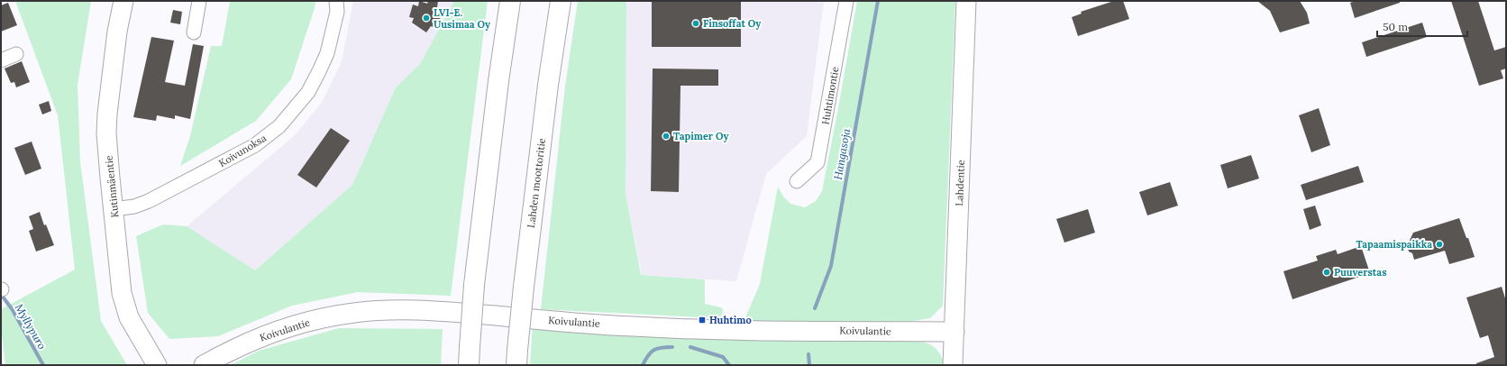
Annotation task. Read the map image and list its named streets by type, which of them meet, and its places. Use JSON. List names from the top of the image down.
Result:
{
  "streets": {
    "highway": ["Lahden moottoritie"],
    "street": [
      "Huhtimontie",
      "Koivunoksa",
      "Lahdentie",
      "Kutinmäentie",
      "Koivulantie"
    ]
  },
  "crossings": [
    ["Koivunoksa", "Kutinmäentie"],
    ["Lahdentie", "Koivulantie"]
  ],
  "water": ["Hangasoja", "Myllypuro"],
  "places": {
    "other": [
      "LVI-E. Uusimaa Oy",
      "Finsoffat Oy",
      "Tapimer Oy",
      "Tapaamispaikka",
      "Puuverstas"
    ],
    "transit": ["Huhtimo"]
  },
  "scale_bar": "50 m"
}
